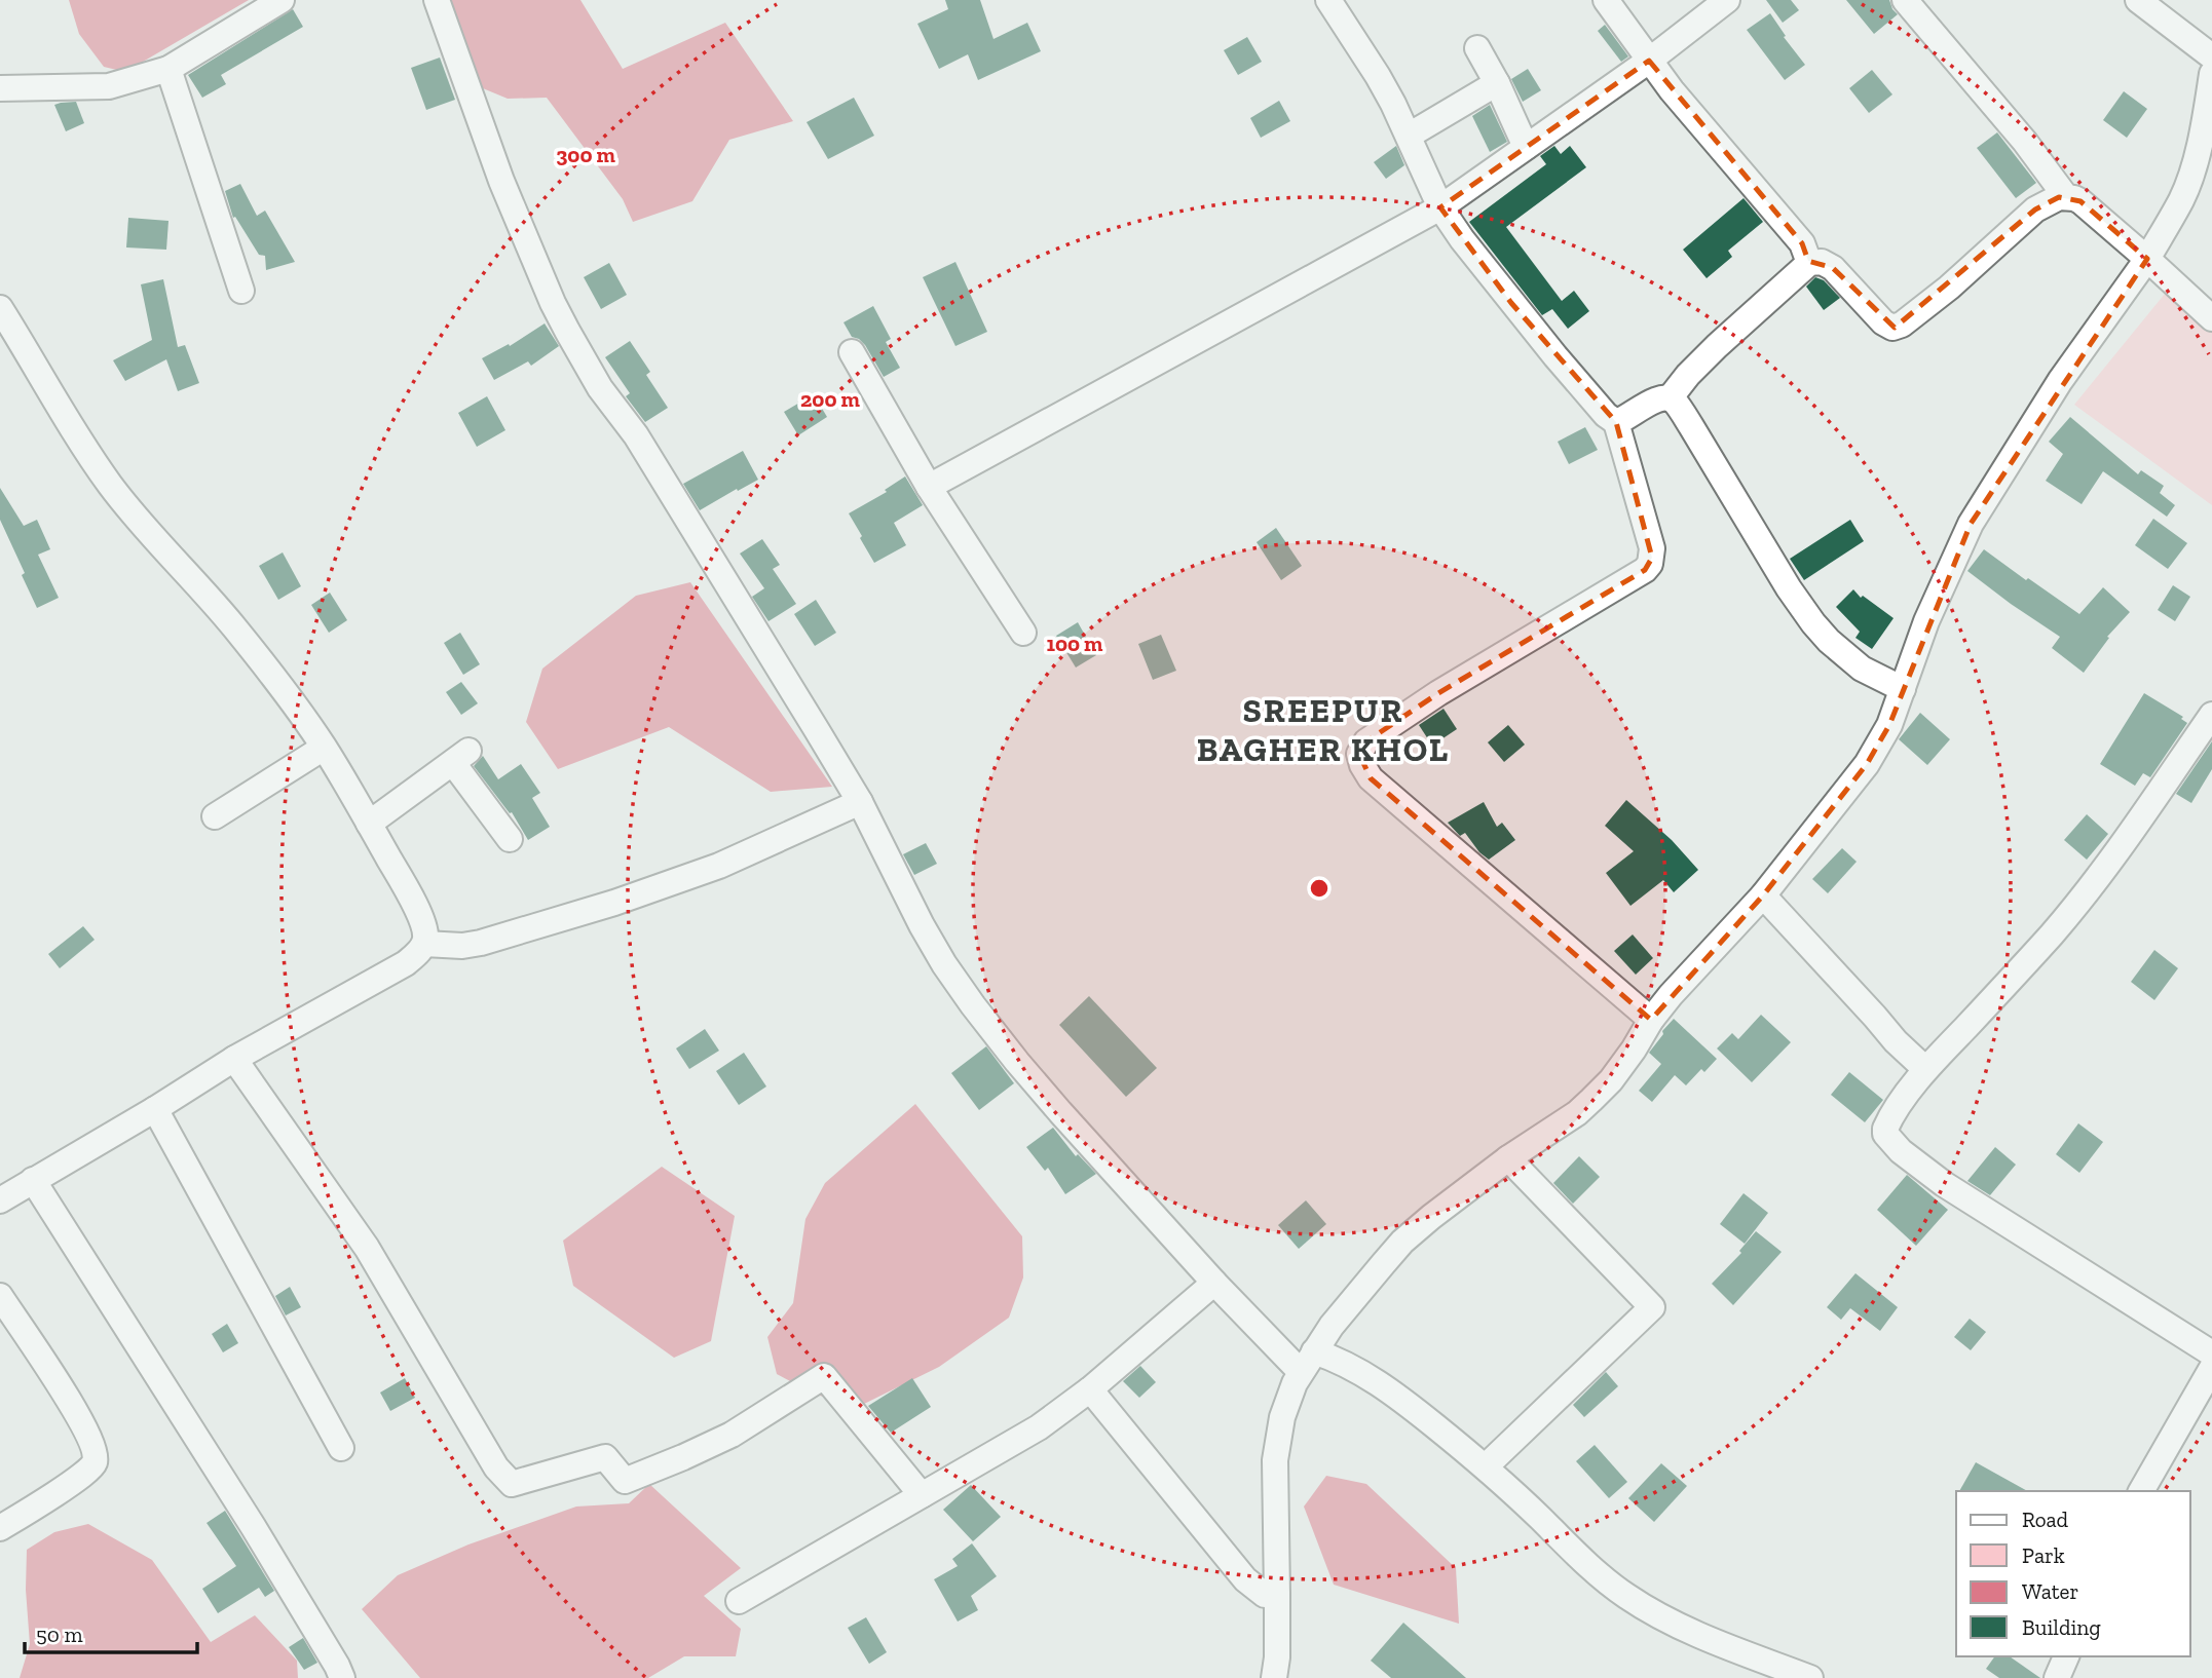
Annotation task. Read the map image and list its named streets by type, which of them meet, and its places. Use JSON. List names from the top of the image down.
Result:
{
  "districts": ["SREEPUR BAGHER KHOL"],
  "legend": [
    "Road",
    "Park",
    "Water",
    "Building"
  ],
  "scale_bar": "50 m",
  "rings": ["300 m", "200 m", "100 m"]
}
